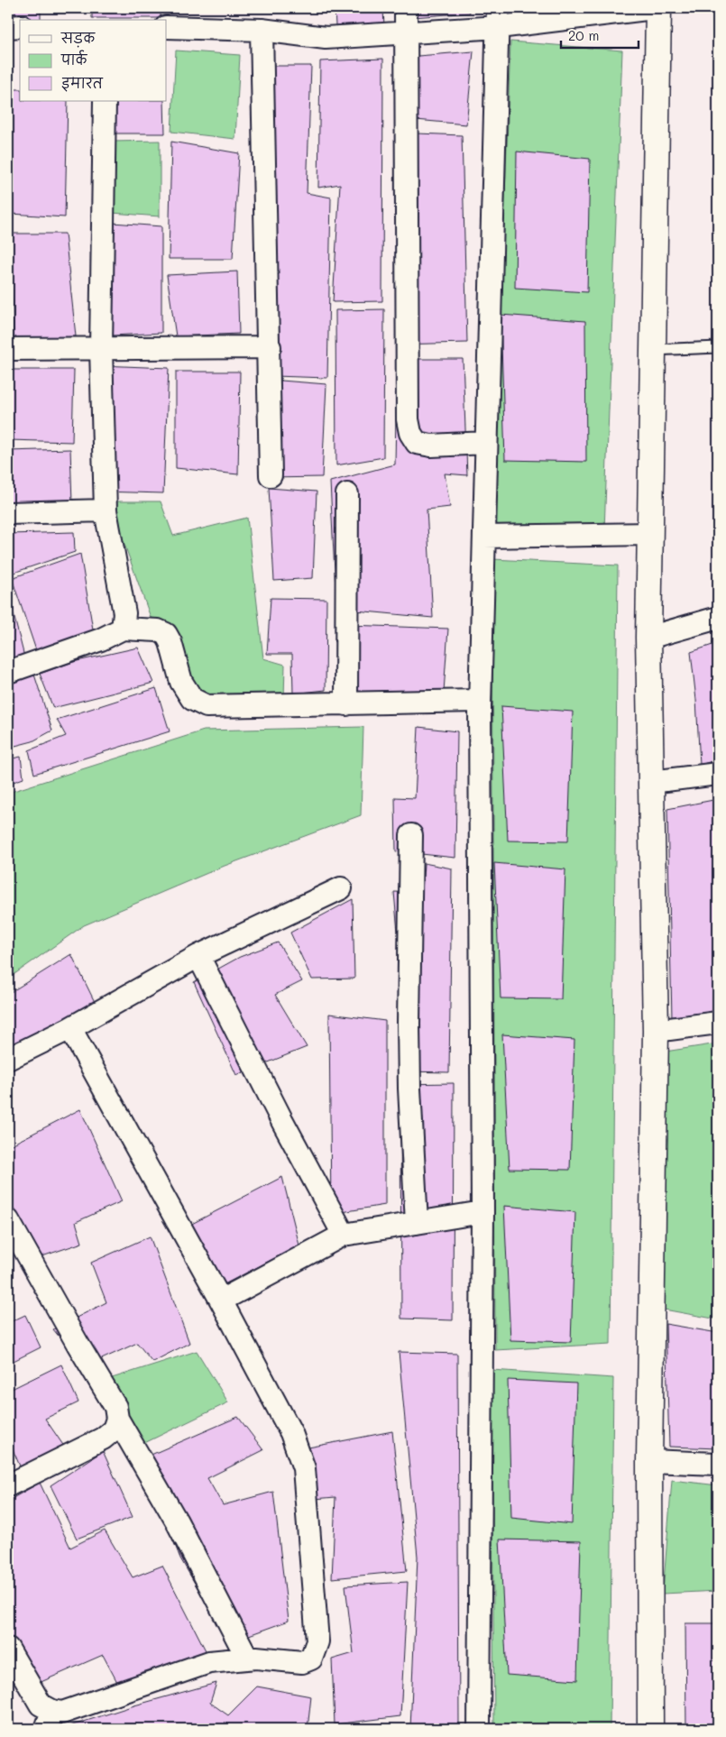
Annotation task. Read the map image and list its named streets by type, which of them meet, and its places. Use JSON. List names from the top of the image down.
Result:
{
  "legend": ["सड़क", "पार्क", "इमारत"],
  "scale_bar": "20 m"
}
